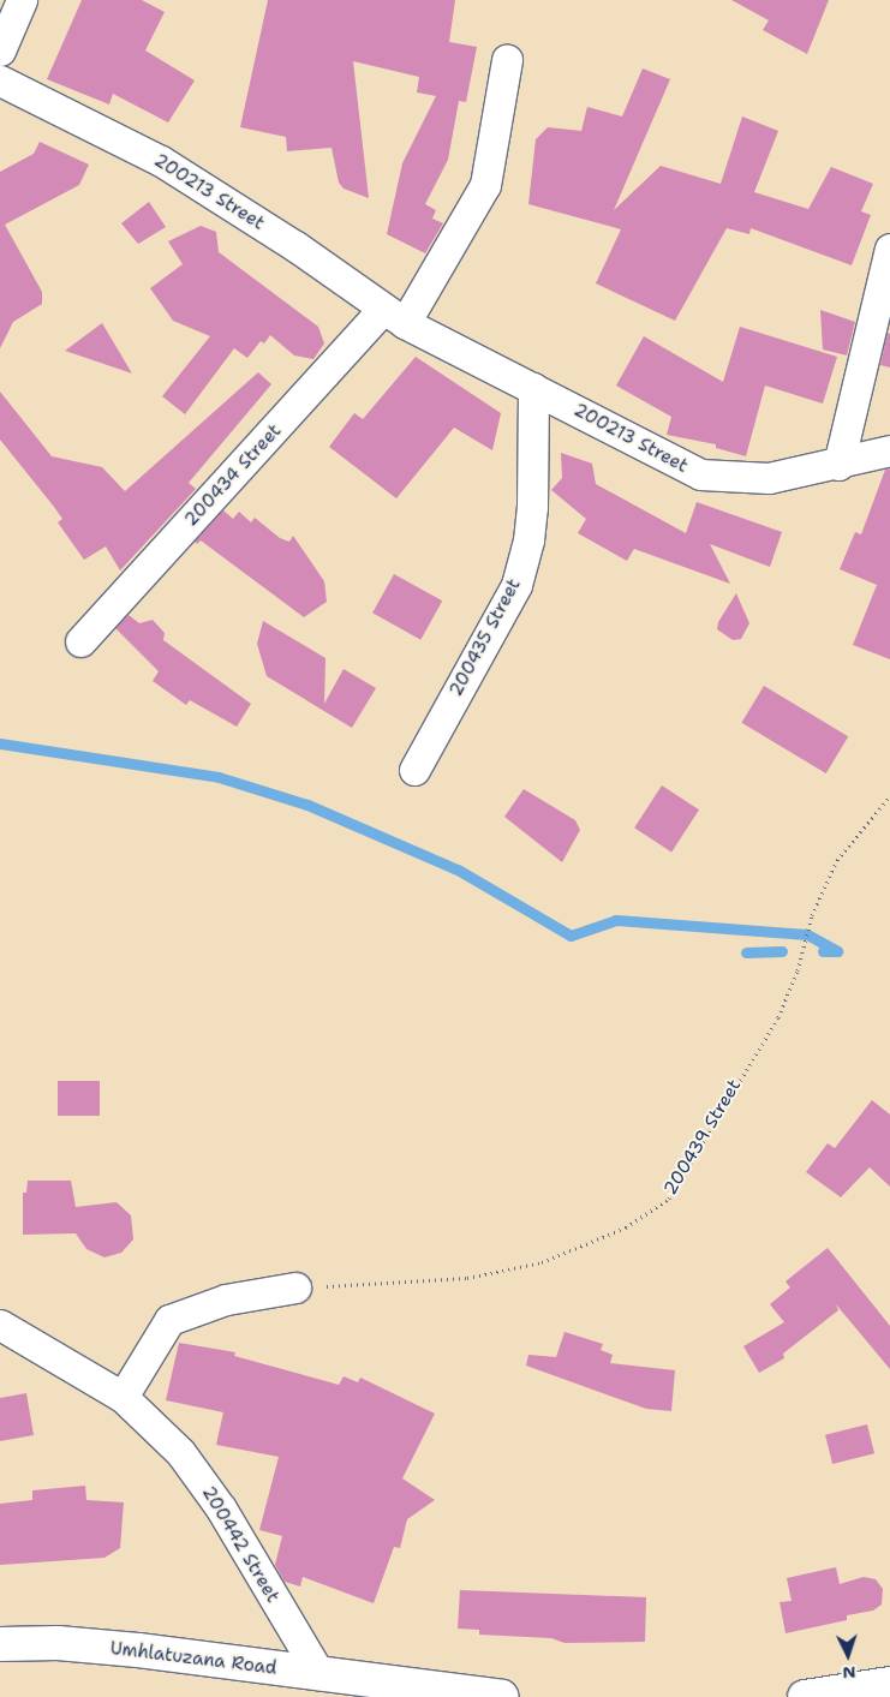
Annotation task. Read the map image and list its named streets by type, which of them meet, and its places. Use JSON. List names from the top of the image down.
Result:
{
  "streets": {
    "street": [
      "200213 Street",
      "200434 Street",
      "200435 Street",
      "200442 Street",
      "Umhlatuzana Road"
    ],
    "path": ["200439 Street"]
  },
  "crossings": [
    ["200213 Street", "200434 Street"],
    ["200213 Street", "200435 Street"],
    ["200442 Street", "Umhlatuzana Road"]
  ],
  "north": "bottom"
}
